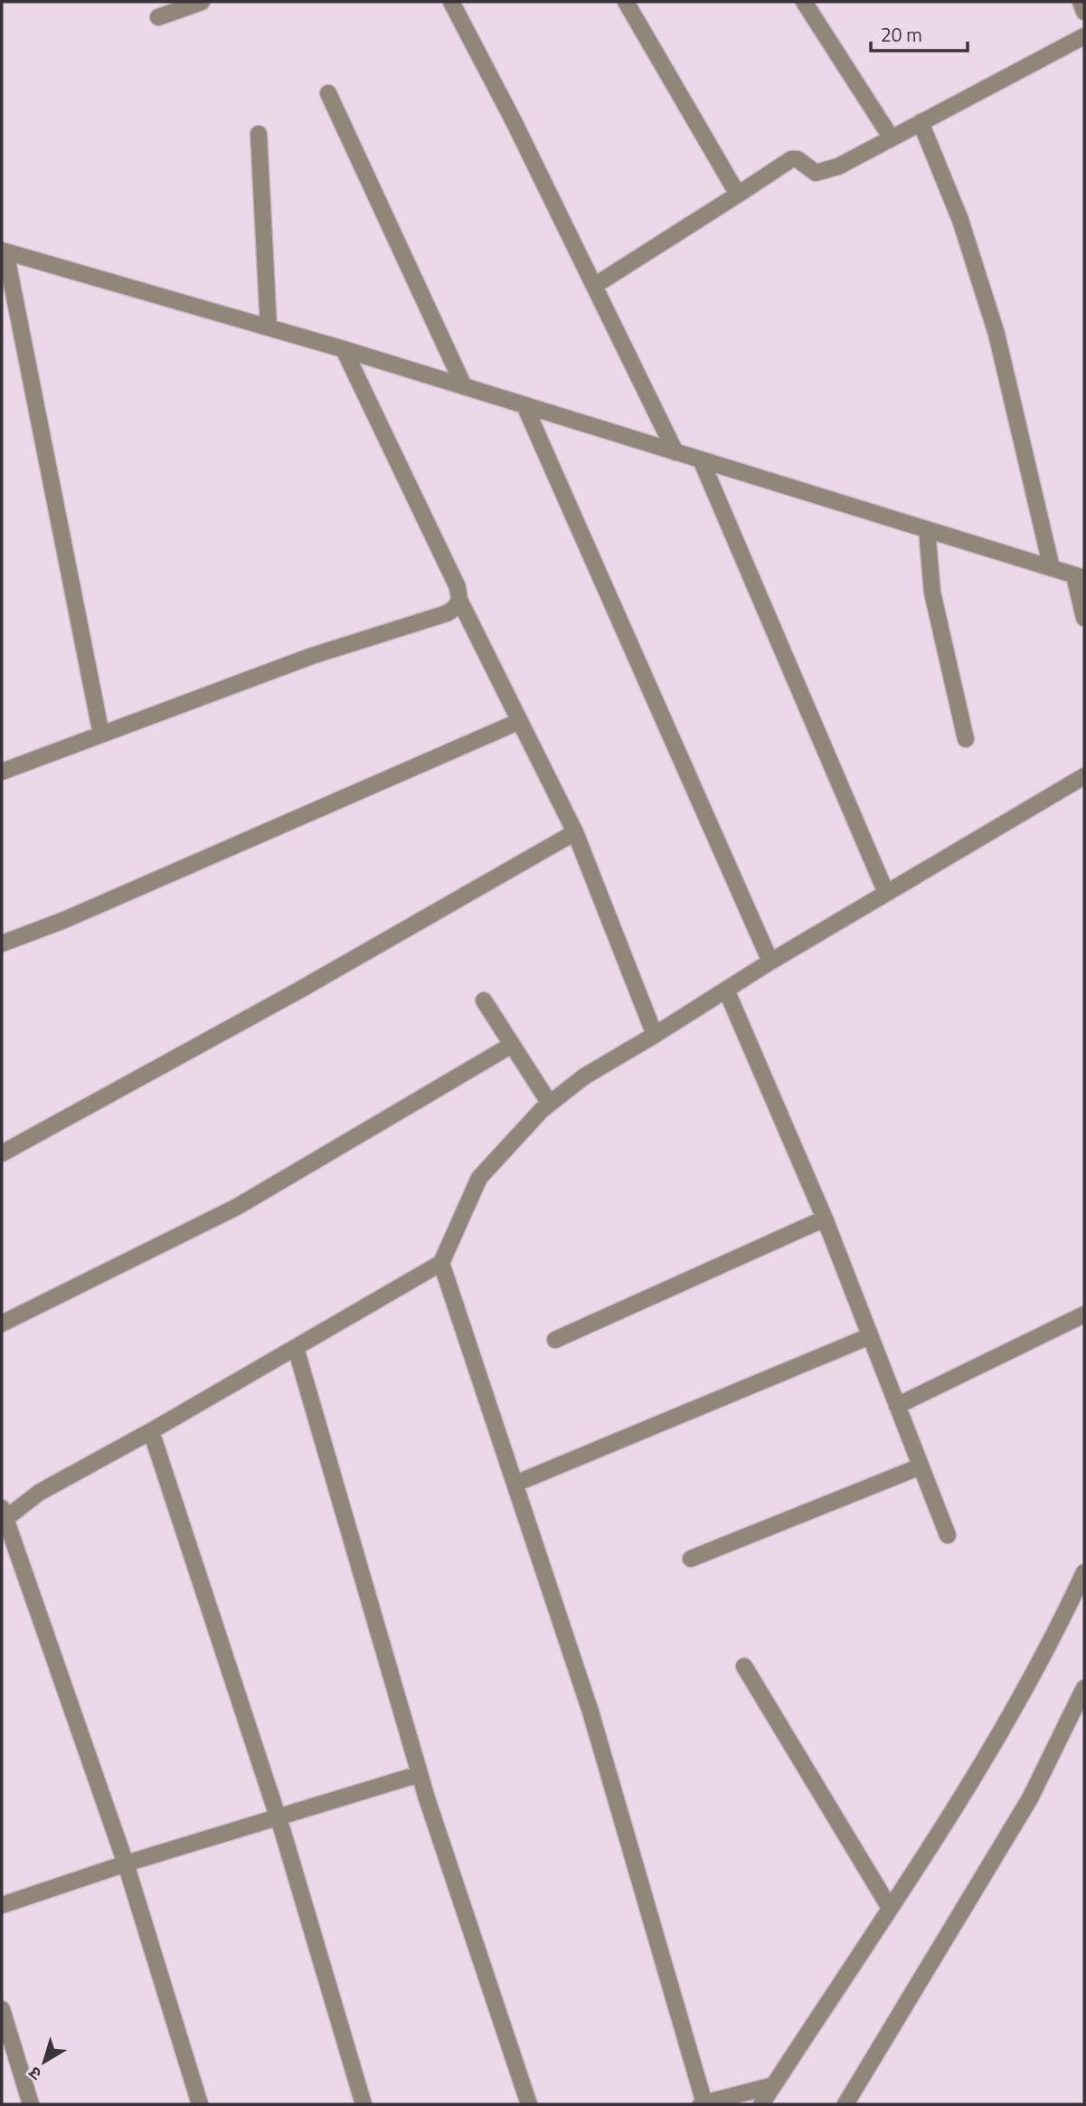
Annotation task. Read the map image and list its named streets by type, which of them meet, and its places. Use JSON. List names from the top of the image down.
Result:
{
  "scale_bar": "20 m",
  "north": "bottom left"
}
